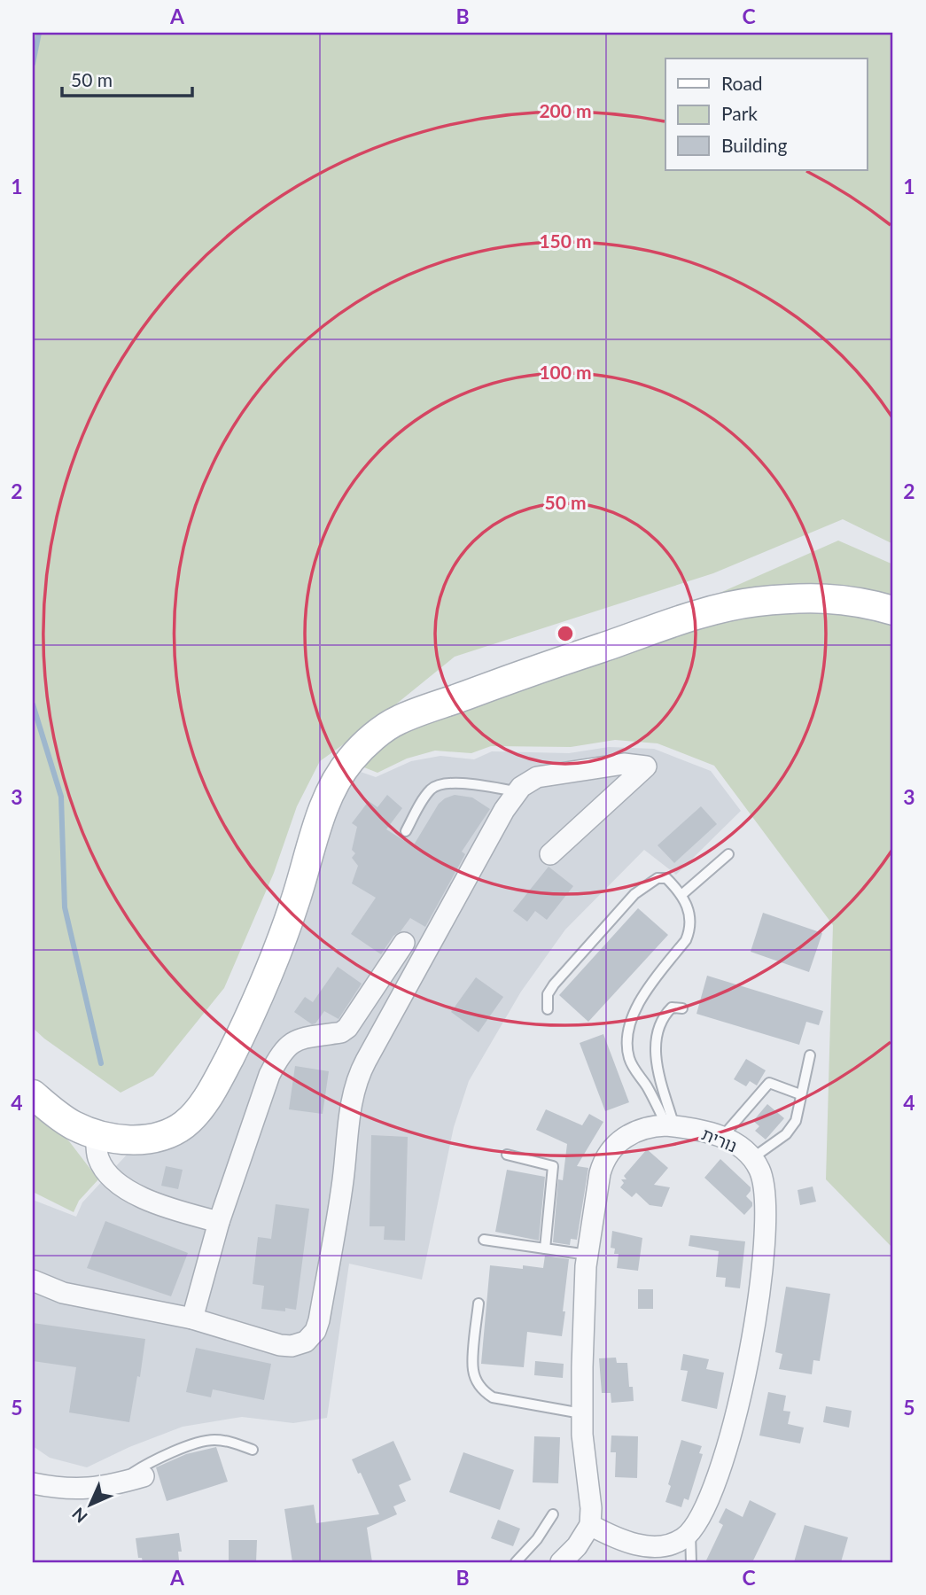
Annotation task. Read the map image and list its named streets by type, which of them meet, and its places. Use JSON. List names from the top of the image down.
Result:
{
  "streets": {
    "street": ["נורית"]
  },
  "legend": ["Road", "Park", "Building"],
  "scale_bar": "50 m",
  "north": "bottom left",
  "grid": {
    "columns": ["A", "B", "C"],
    "rows": [
      "1",
      "2",
      "3",
      "4",
      "5"
    ]
  },
  "rings": [
    "200 m",
    "150 m",
    "100 m",
    "50 m"
  ]
}
